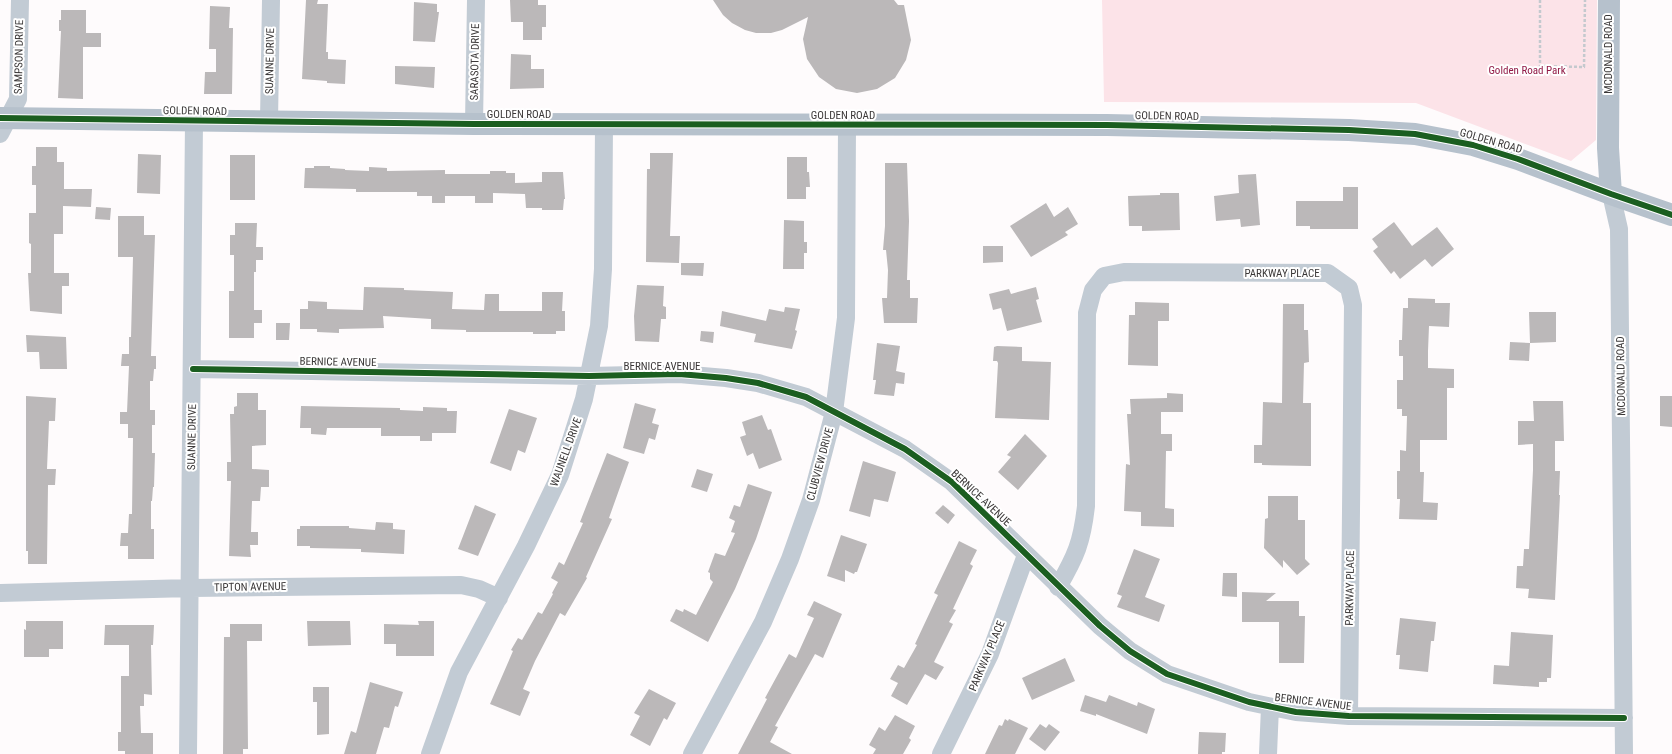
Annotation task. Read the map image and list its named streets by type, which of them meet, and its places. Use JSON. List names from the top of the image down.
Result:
{
  "streets": {
    "street": [
      "MCDONALD ROAD",
      "SAMPSON DRIVE",
      "SUANNE DRIVE",
      "SARASOTA DRIVE",
      "GOLDEN ROAD",
      "PARKWAY PLACE",
      "BERNICE AVENUE",
      "WAUNELL DRIVE",
      "CLUBVIEW DRIVE",
      "TIPTON AVENUE"
    ]
  },
  "crossings": [
    ["MCDONALD ROAD", "GOLDEN ROAD"],
    ["MCDONALD ROAD", "BERNICE AVENUE"],
    ["SAMPSON DRIVE", "GOLDEN ROAD"],
    ["SUANNE DRIVE", "GOLDEN ROAD"],
    ["SUANNE DRIVE", "BERNICE AVENUE"],
    ["SUANNE DRIVE", "TIPTON AVENUE"],
    ["SARASOTA DRIVE", "GOLDEN ROAD"],
    ["GOLDEN ROAD", "WAUNELL DRIVE"],
    ["GOLDEN ROAD", "CLUBVIEW DRIVE"],
    ["PARKWAY PLACE", "BERNICE AVENUE"],
    ["BERNICE AVENUE", "WAUNELL DRIVE"],
    ["BERNICE AVENUE", "CLUBVIEW DRIVE"],
    ["WAUNELL DRIVE", "TIPTON AVENUE"]
  ],
  "parks": ["Golden Road Park"]
}
